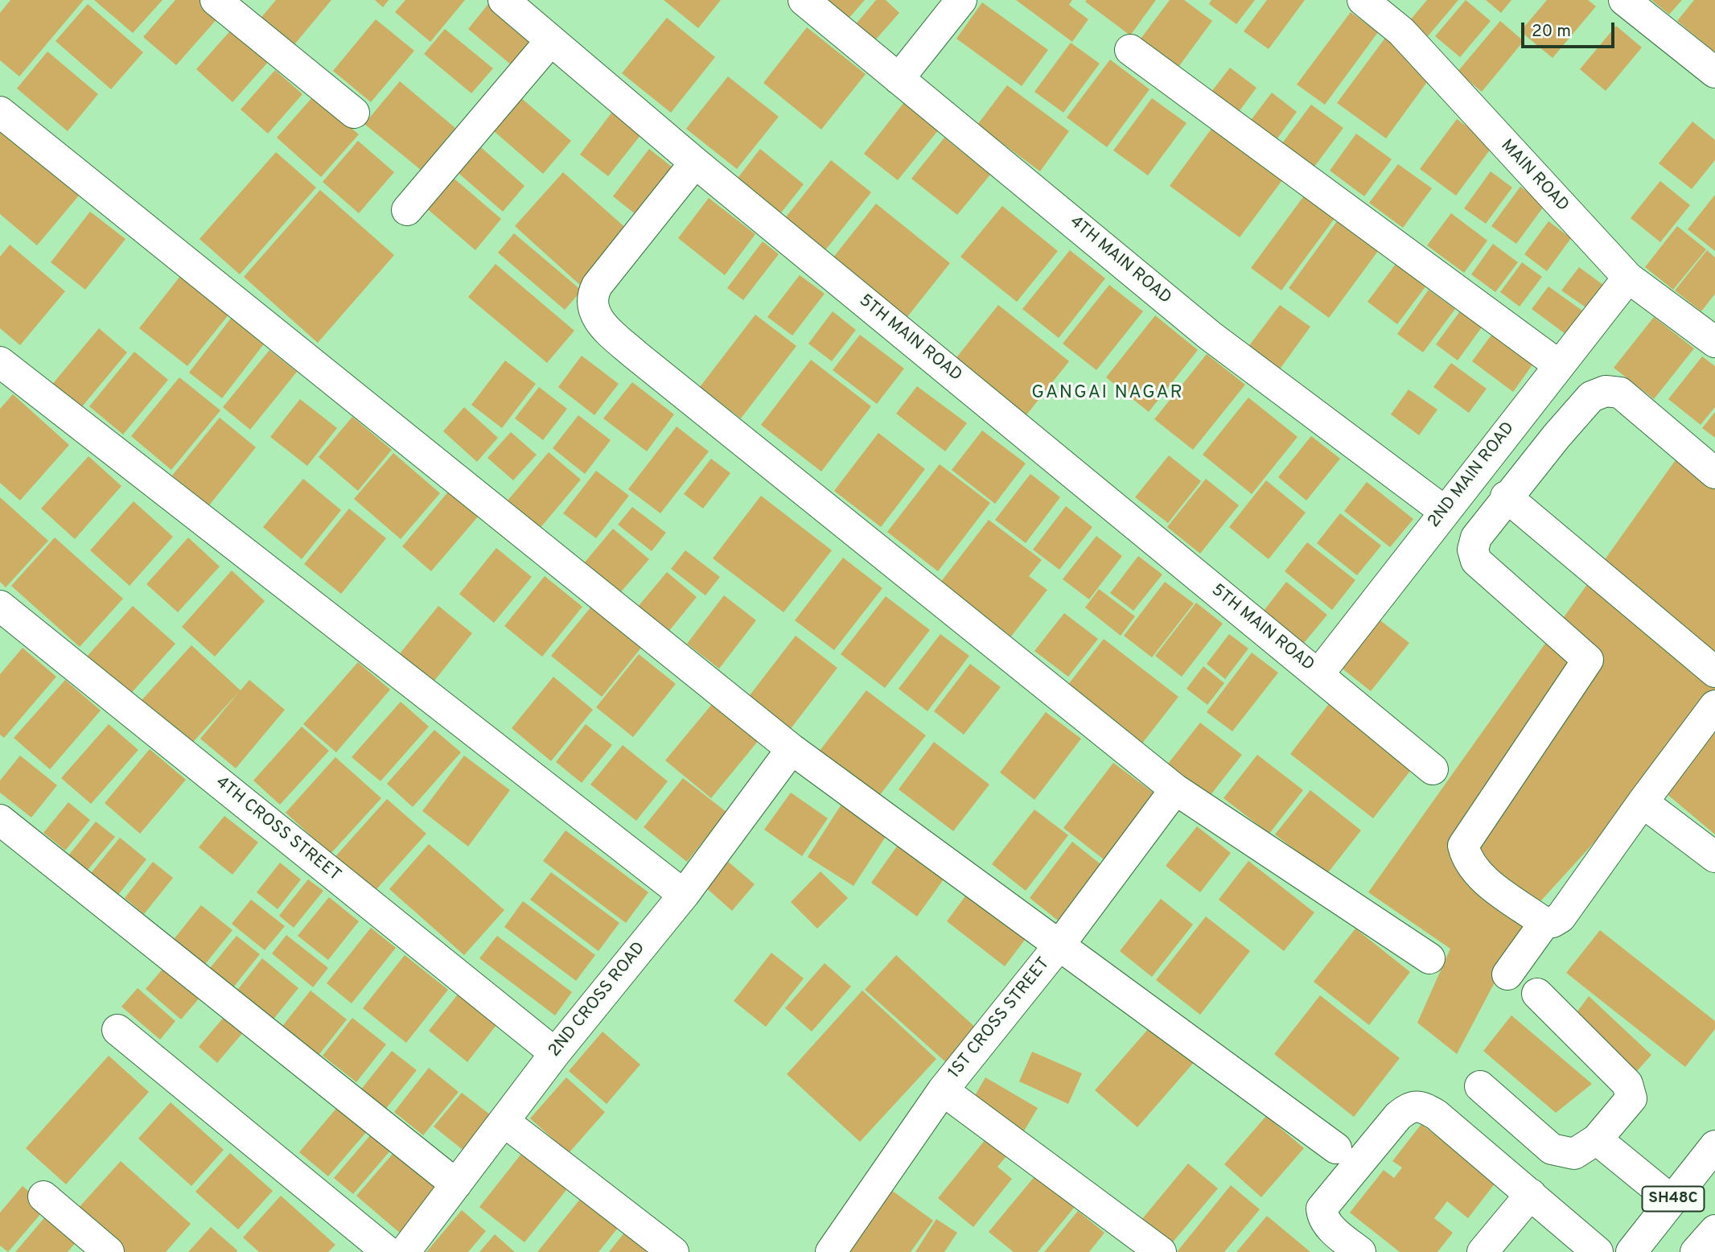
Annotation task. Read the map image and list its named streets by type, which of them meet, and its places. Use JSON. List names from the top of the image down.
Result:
{
  "streets": {
    "street": [
      "MAIN ROAD",
      "4TH MAIN ROAD",
      "5TH MAIN ROAD",
      "2ND MAIN ROAD",
      "4TH CROSS STREET",
      "2ND CROSS ROAD",
      "1ST CROSS STREET",
      "SH48C"
    ]
  },
  "crossings": [
    ["MAIN ROAD", "2ND MAIN ROAD"],
    ["4TH MAIN ROAD", "2ND MAIN ROAD"],
    ["5TH MAIN ROAD", "2ND MAIN ROAD"],
    ["4TH CROSS STREET", "2ND CROSS ROAD"]
  ],
  "districts": ["GANGAI NAGAR"],
  "scale_bar": "20 m"
}
